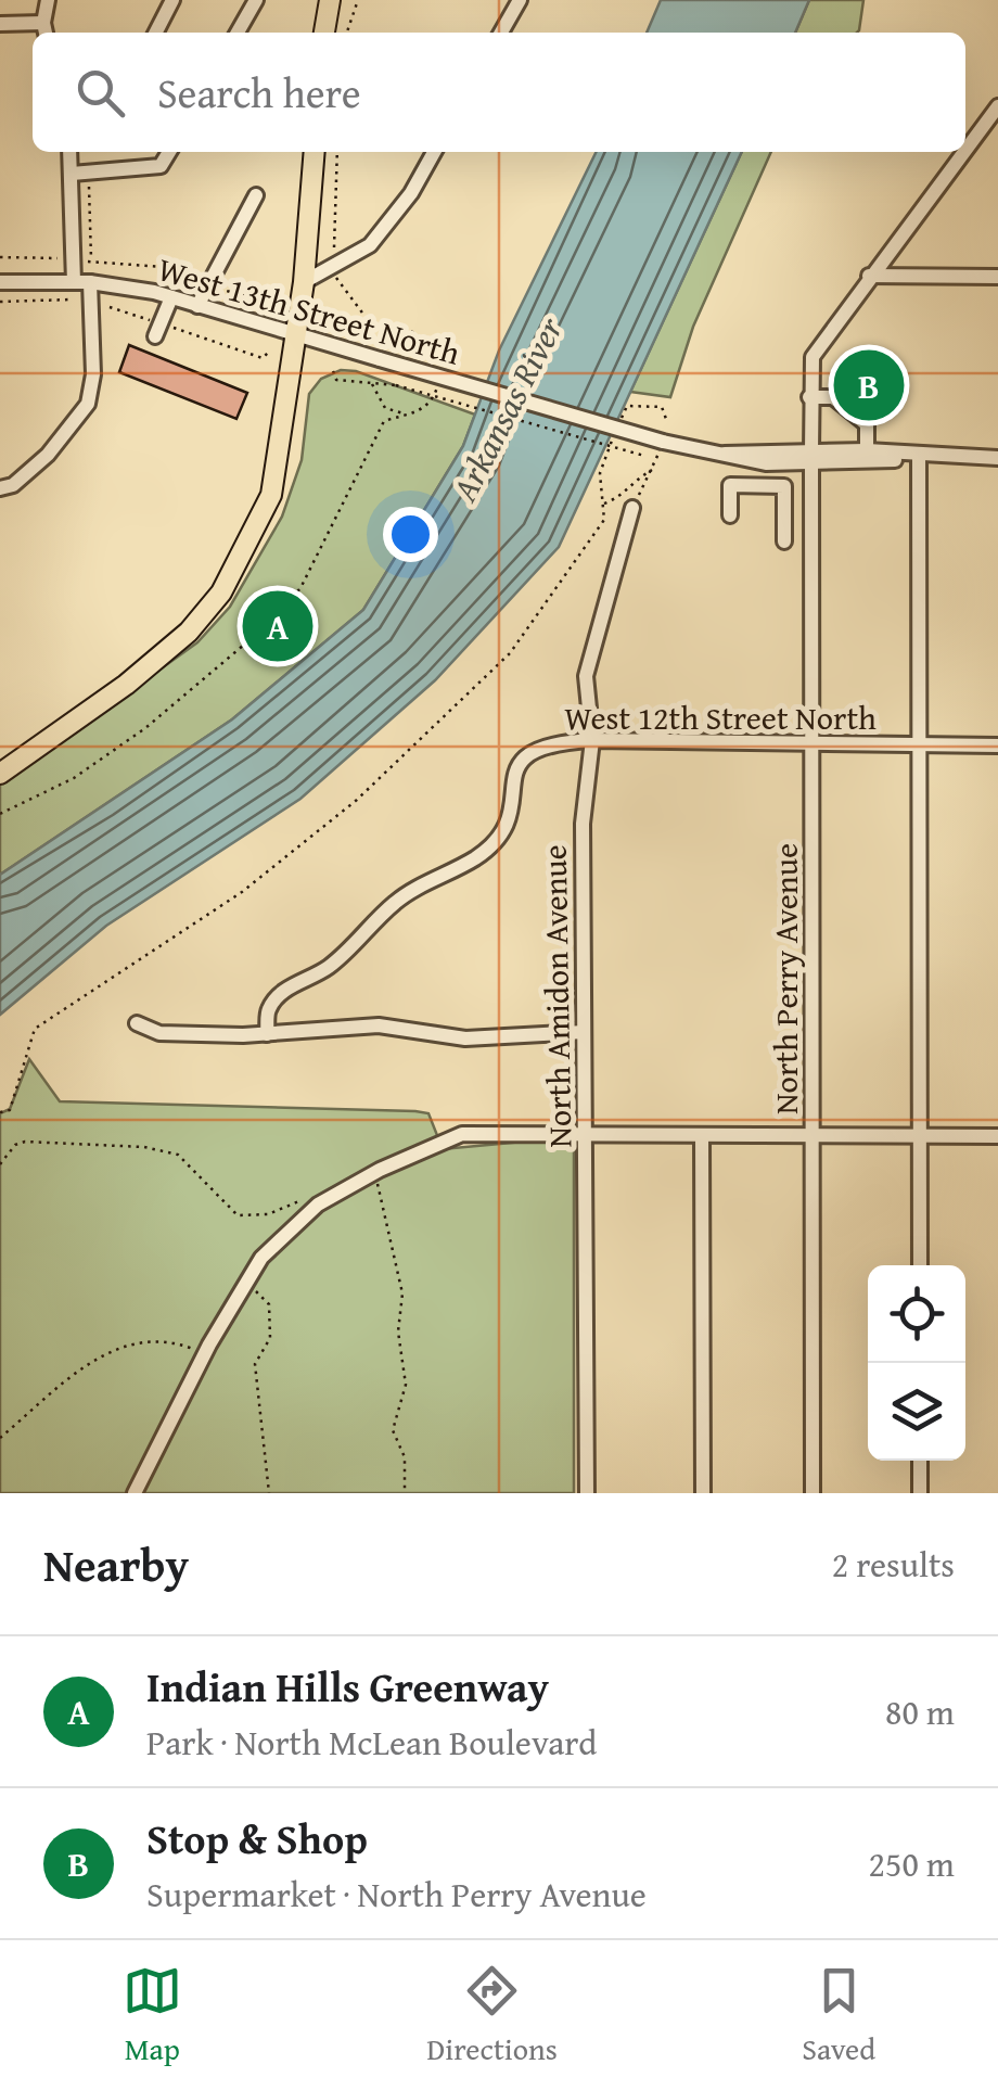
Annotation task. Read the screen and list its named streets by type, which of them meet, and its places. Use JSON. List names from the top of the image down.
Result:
{
  "streets": {
    "street": [
      "West 13th Street North",
      "West 12th Street North",
      "North Perry Avenue",
      "North Amidon Avenue"
    ]
  },
  "crossings": [
    ["West 13th Street North", "North Perry Avenue"],
    ["West 12th Street North", "North Perry Avenue"],
    ["West 12th Street North", "North Amidon Avenue"]
  ],
  "water": ["Arkansas River"],
  "page": {
    "search": "Search here",
    "pins": ["B", "A"],
    "heading": ["Nearby", "2 results"],
    "list": [
      {
        "mark": "A",
        "name": "Indian Hills Greenway",
        "note": "Park · North McLean Boulevard",
        "value": "80 m"
      },
      {
        "mark": "B",
        "name": "Stop & Shop",
        "note": "Supermarket · North Perry Avenue",
        "value": "250 m"
      }
    ],
    "nav": ["Map", "Directions", "Saved"]
  }
}
